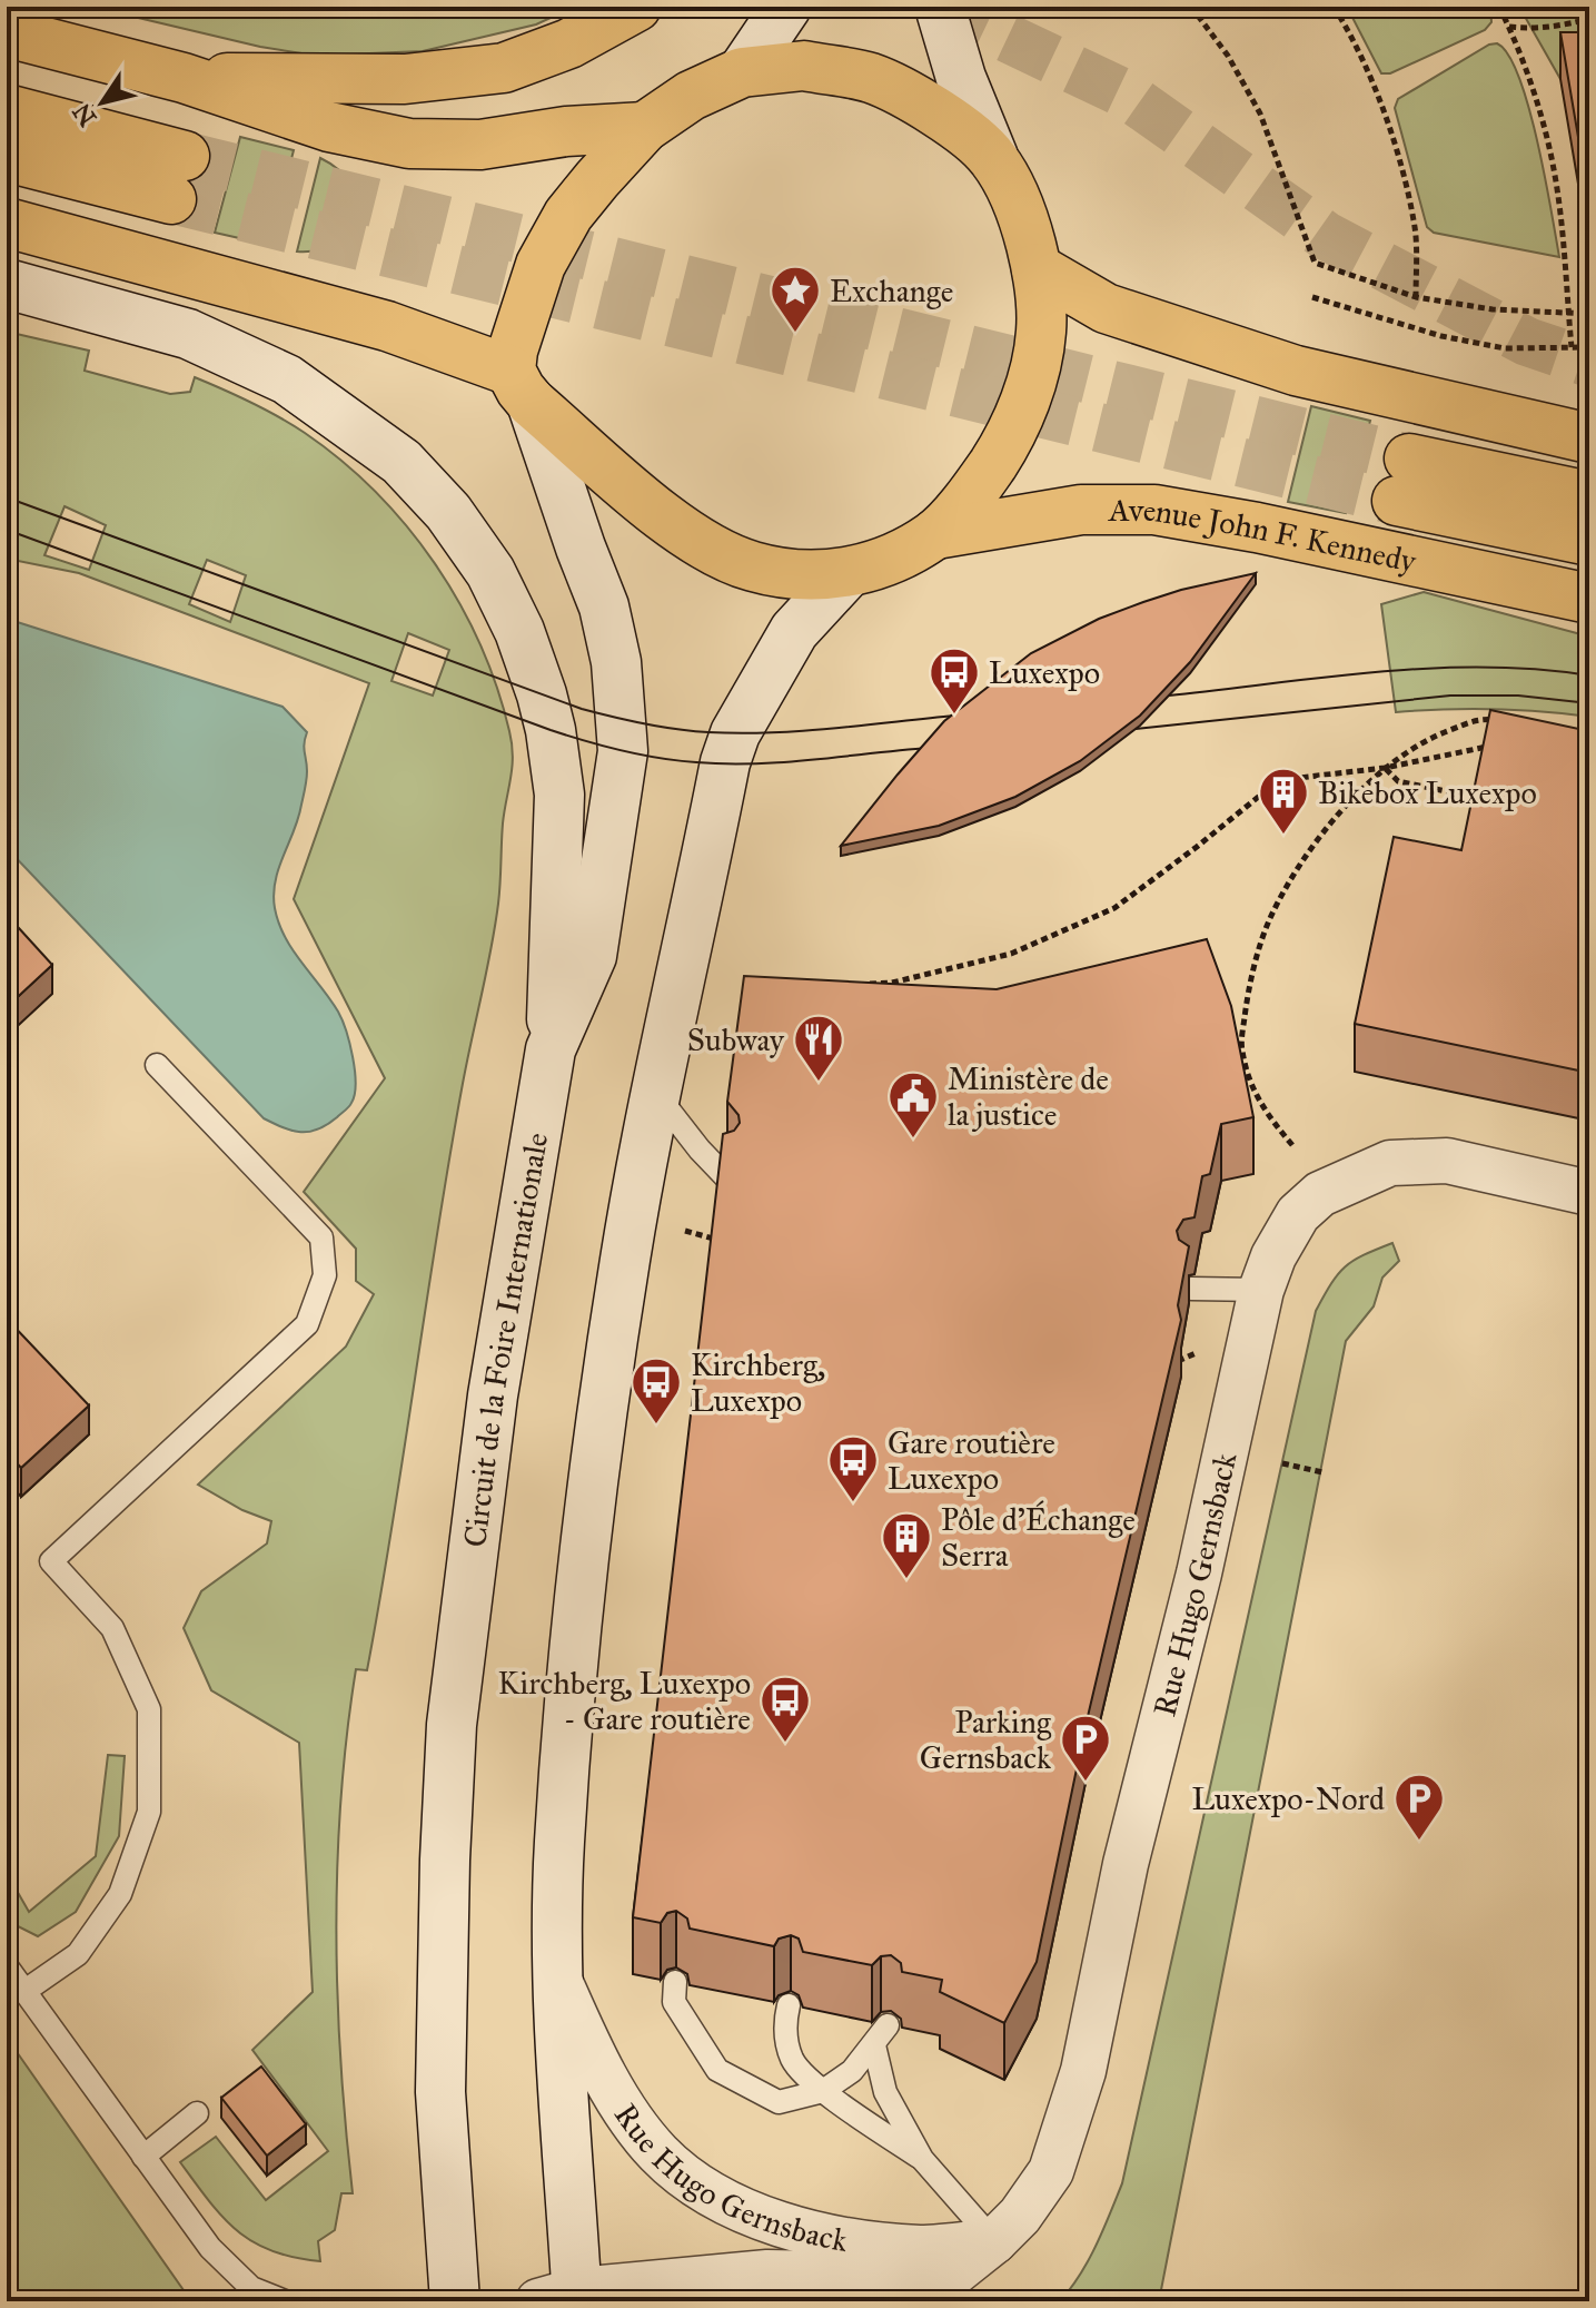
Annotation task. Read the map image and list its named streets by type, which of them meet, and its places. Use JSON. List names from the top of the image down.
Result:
{
  "streets": {
    "main road": ["Avenue John F. Kennedy", "Circuit de la Foire Internationale"],
    "street": ["Rue Hugo Gernsback"]
  },
  "places": {
    "place": ["Exchange"],
    "bus stop": [
      "Luxexpo",
      "Kirchberg, Luxexpo",
      "Gare routière Luxexpo",
      "Kirchberg, Luxexpo - Gare routière"
    ],
    "building": ["Bikebox Luxexpo", "Pôle d'Échange Serra"],
    "restaurant": ["Subway"],
    "public building": ["Ministère de la justice"],
    "parking": ["Parking Gernsback", "Luxexpo-Nord"]
  },
  "north": "bottom left"
}
